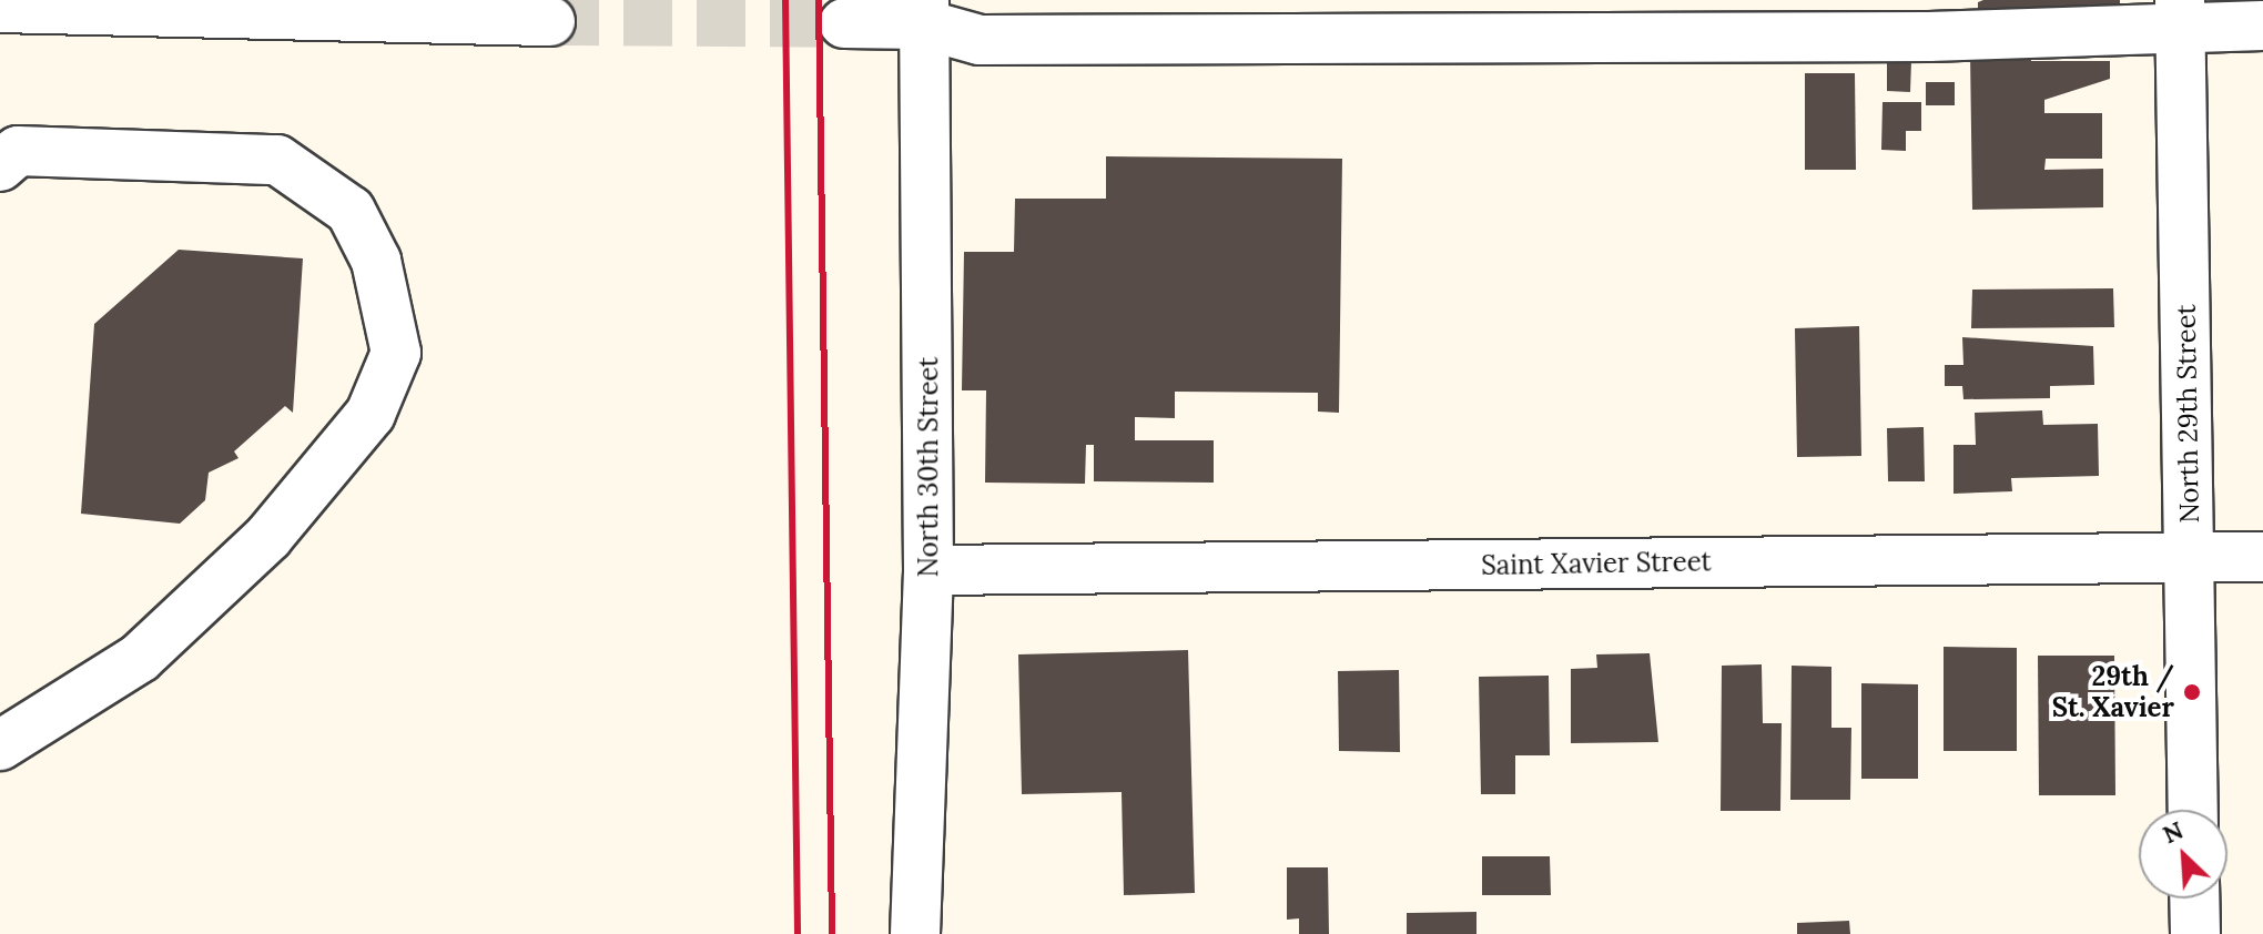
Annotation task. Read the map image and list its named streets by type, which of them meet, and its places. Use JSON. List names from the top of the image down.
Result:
{
  "streets": {
    "street": ["North 29th Street", "North 30th Street", "Saint Xavier Street"]
  },
  "crossings": [
    ["North 29th Street", "Saint Xavier Street"],
    ["North 30th Street", "Saint Xavier Street"]
  ],
  "places": ["29th / St. Xavier"],
  "north": "top left"
}
